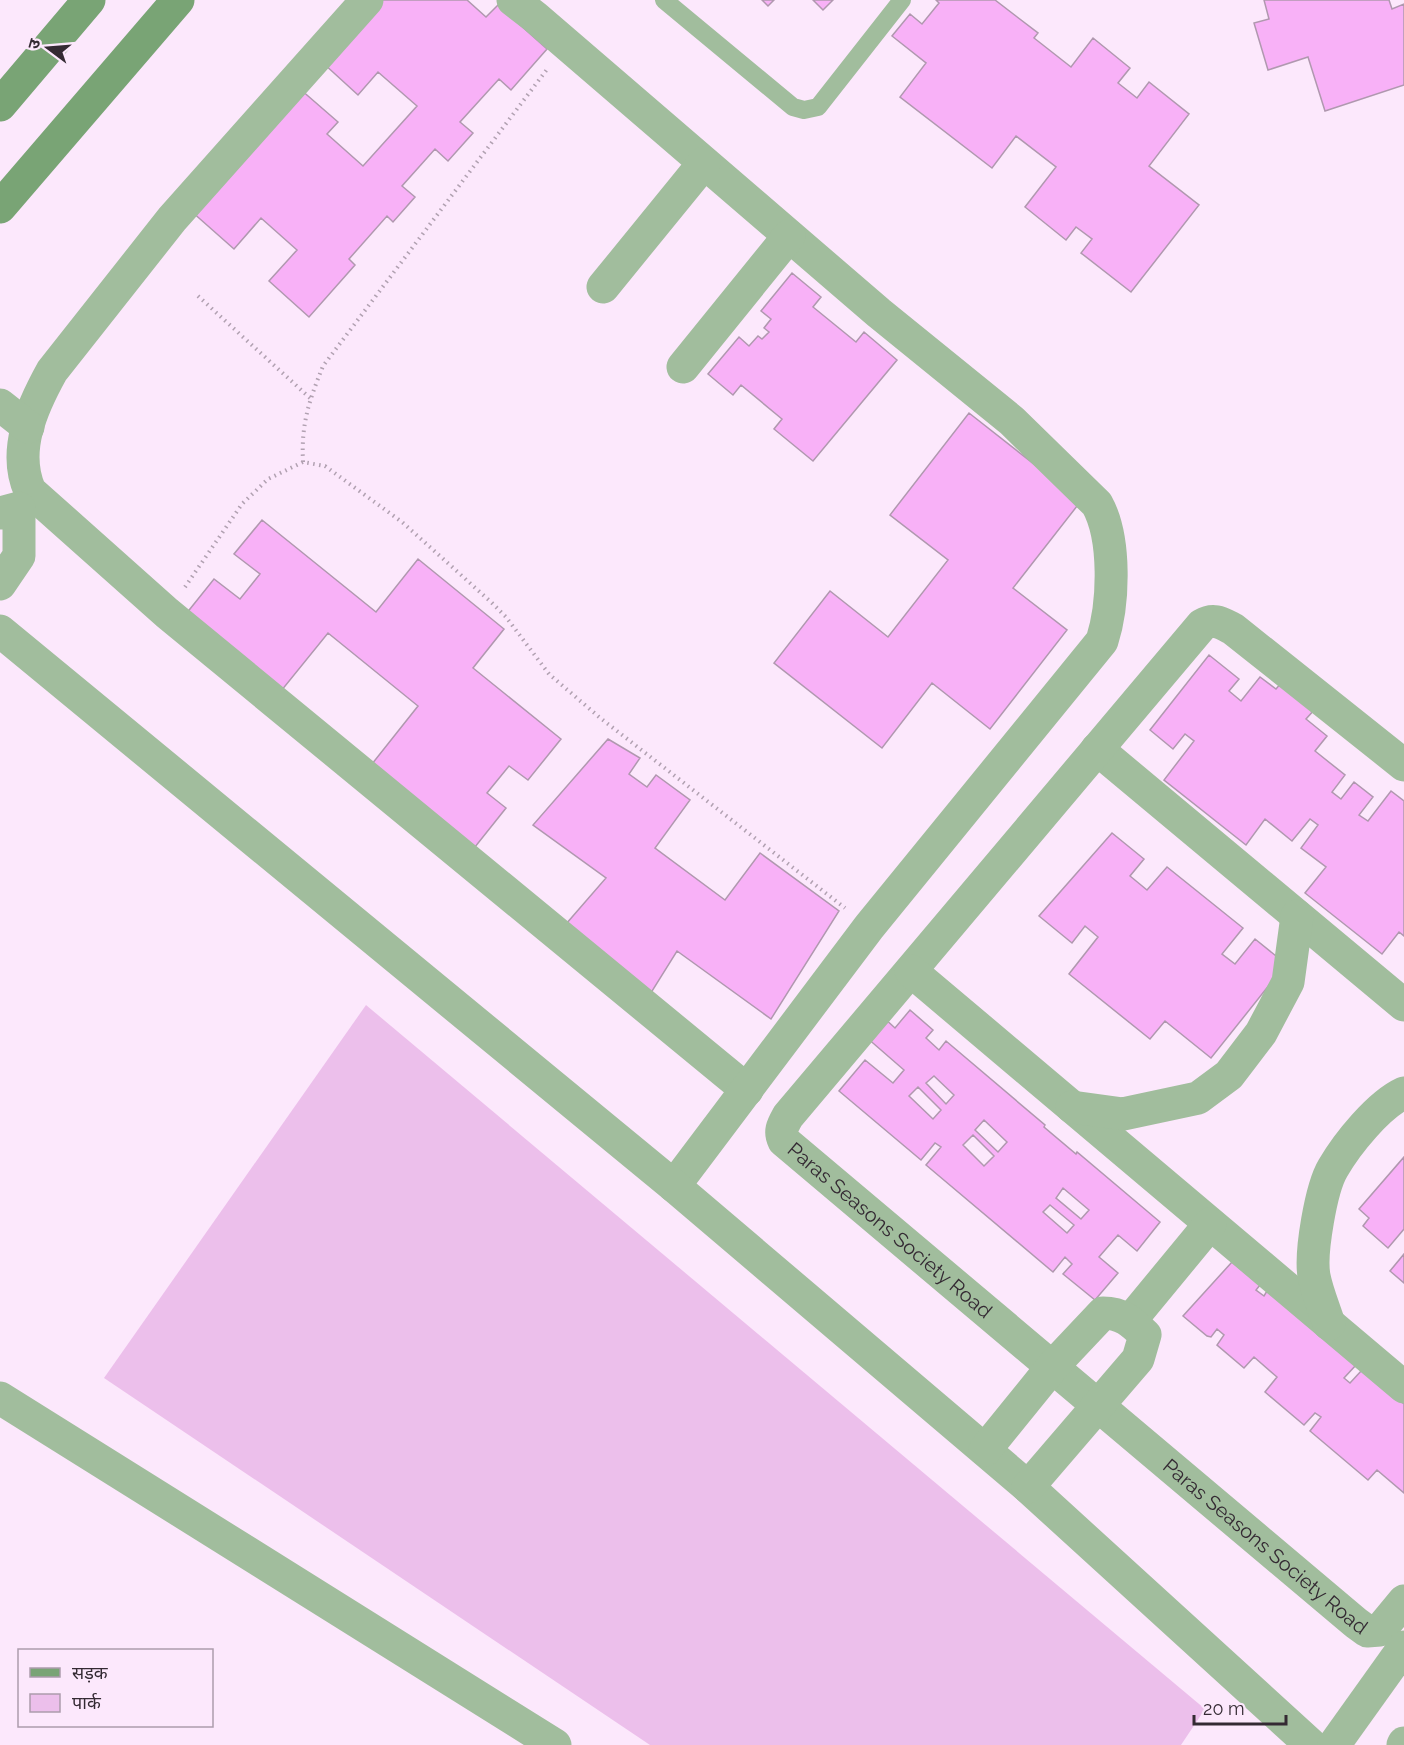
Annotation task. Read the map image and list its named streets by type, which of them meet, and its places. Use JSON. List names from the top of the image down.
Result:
{
  "streets": {
    "street": ["Paras Seasons Society Road"]
  },
  "legend": ["सड़क", "पार्क"],
  "scale_bar": "20 m",
  "north": "left"
}
